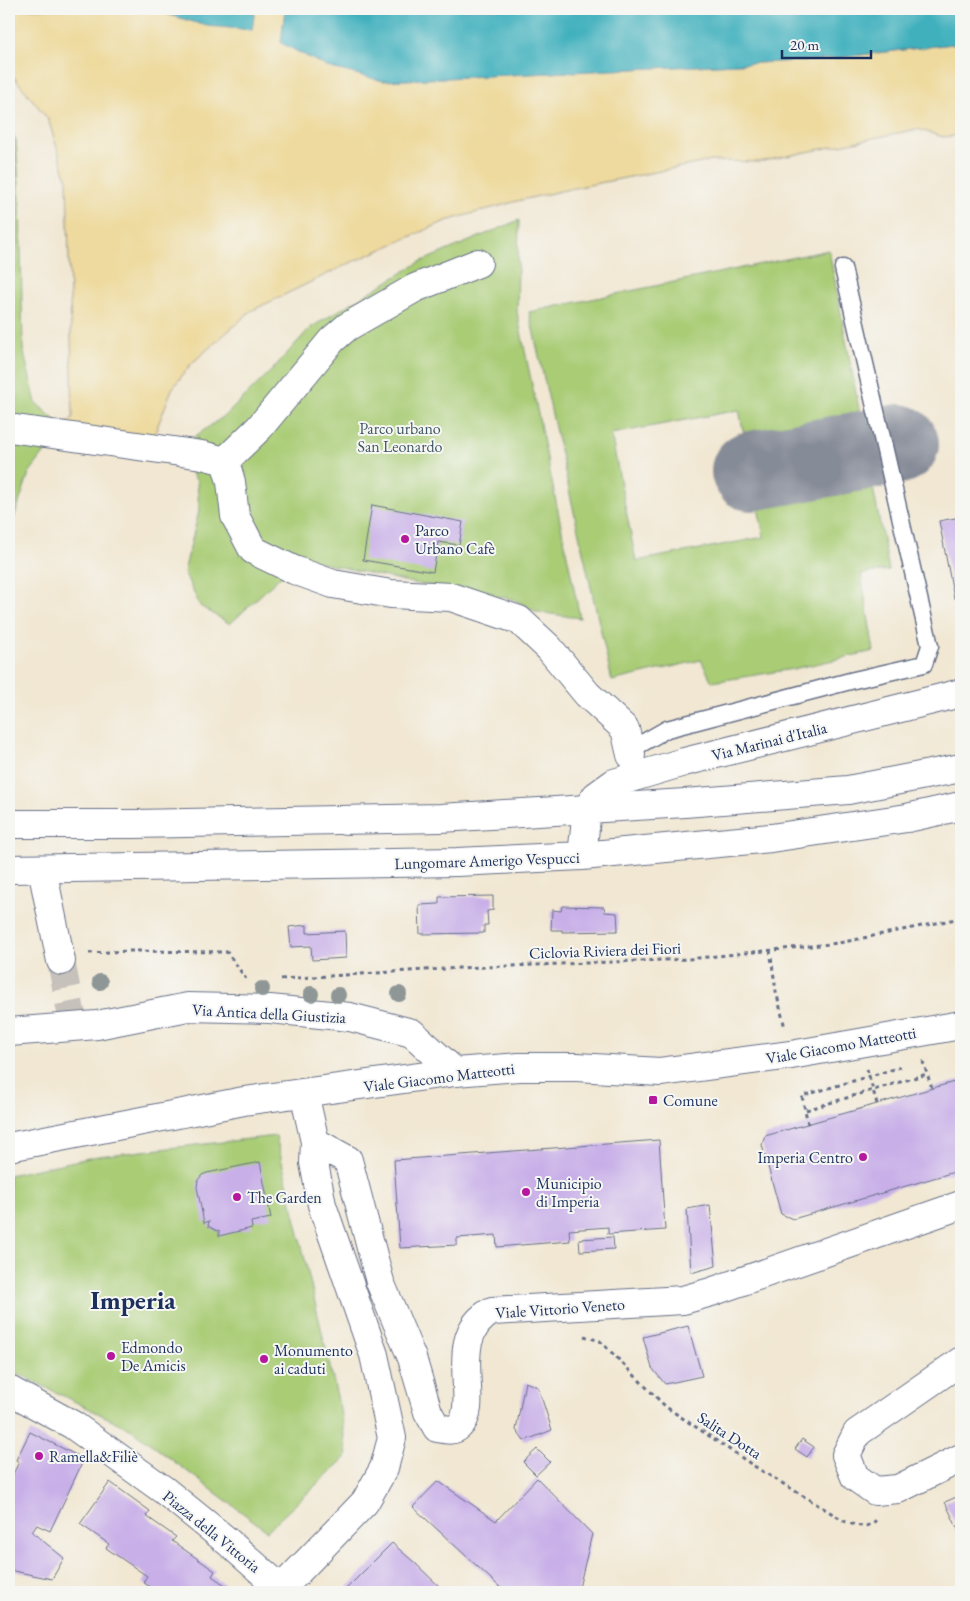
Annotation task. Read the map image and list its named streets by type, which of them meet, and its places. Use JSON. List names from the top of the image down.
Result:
{
  "streets": {
    "street": [
      "Via Marinai d'Italia",
      "Lungomare Amerigo Vespucci",
      "Via Antica della Giustizia",
      "Viale Giacomo Matteotti",
      "Viale Vittorio Veneto",
      "Piazza della Vittoria"
    ],
    "path": ["Ciclovia Riviera dei Fiori", "Salita Dotta"]
  },
  "crossings": [
    ["Via Antica della Giustizia", "Viale Giacomo Matteotti"],
    ["Viale Giacomo Matteotti", "Piazza della Vittoria"],
    ["Viale Vittorio Veneto", "Piazza della Vittoria"]
  ],
  "districts": ["Imperia"],
  "parks": ["Parco urbano San Leonardo"],
  "places": {
    "other": [
      "Parco Urbano Cafè",
      "Imperia Centro",
      "Municipio di Imperia",
      "The Garden",
      "Edmondo De Amicis",
      "Monumento ai caduti",
      "Ramella&Filiè"
    ],
    "transit": ["Comune"]
  },
  "scale_bar": "20 m"
}
